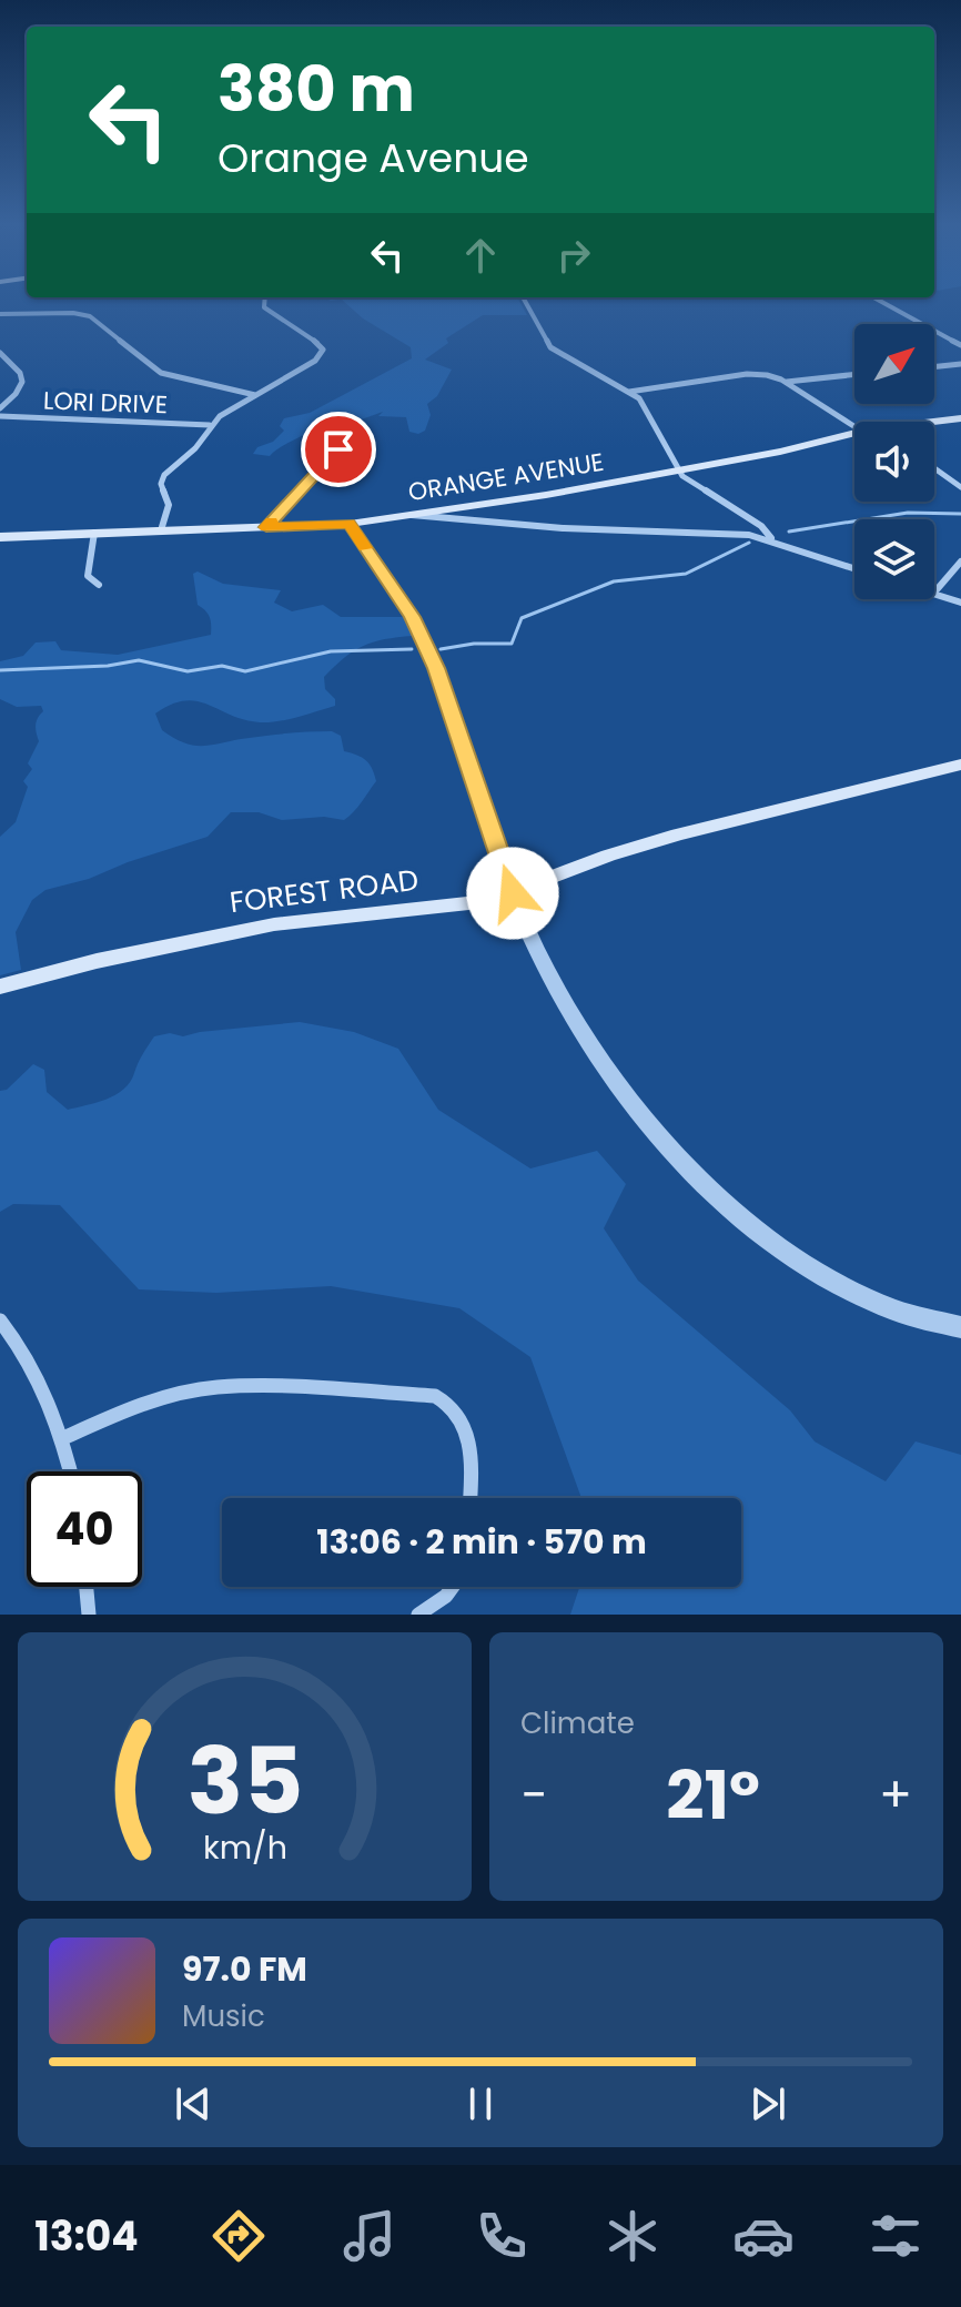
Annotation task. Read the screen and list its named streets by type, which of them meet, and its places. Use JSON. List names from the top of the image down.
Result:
{
  "streets": {
    "main road": ["ORANGE AVENUE", "FOREST ROAD"],
    "street": ["LORI DRIVE"]
  },
  "north": "top right",
  "page": {
    "turn": ["380 m", "Orange Avenue"],
    "limit": "40",
    "trip": "13:06 · 2 min · 570 m",
    "tile": "Climate",
    "heat": ["−", "21°", "+"],
    "song": ["97.0 FM", "Music"],
    "tabs": "13:04",
    "gauge": ["35", "km/h"]
  }
}
